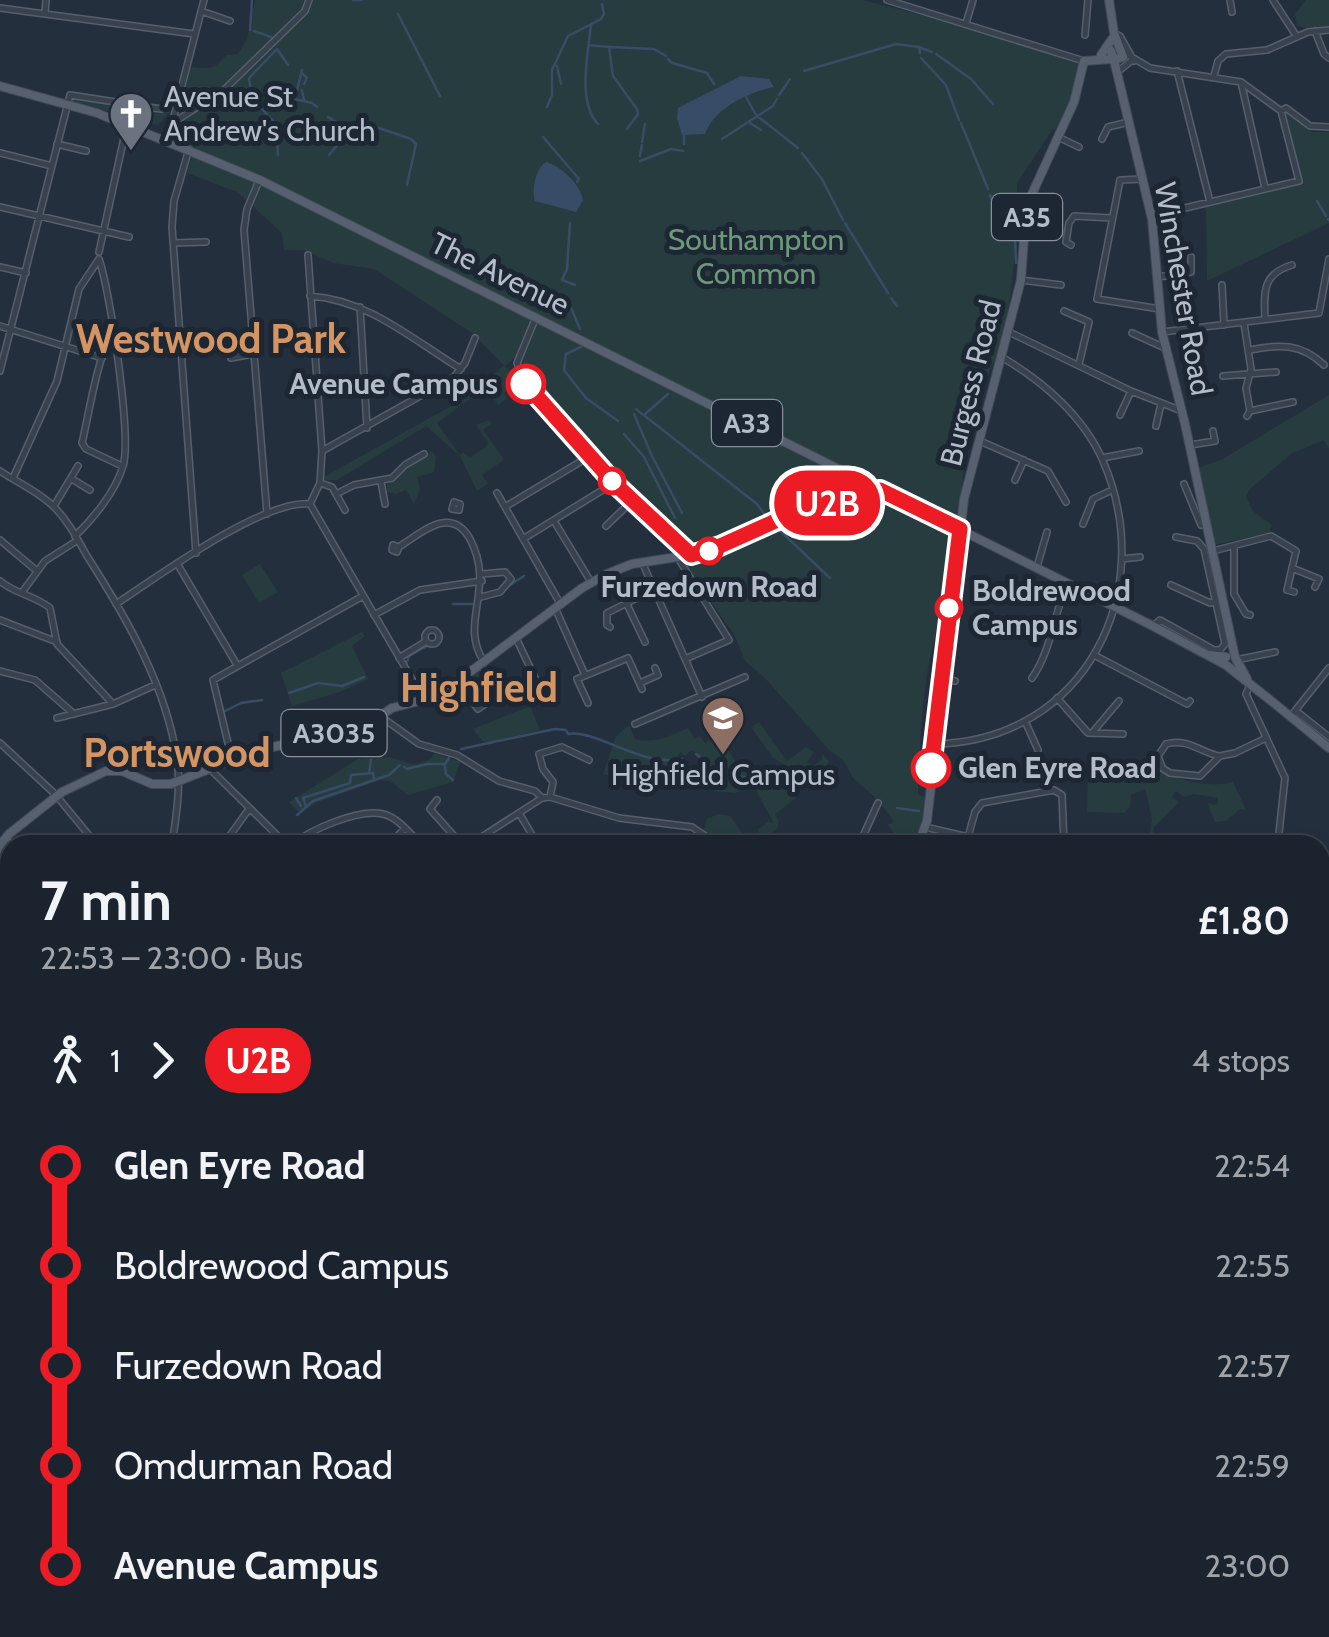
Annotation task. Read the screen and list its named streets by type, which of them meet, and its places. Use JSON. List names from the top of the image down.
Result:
{
  "streets": {
    "main road": [
      "A35",
      "The Avenue",
      "Winchester Road",
      "Burgess Road",
      "A33",
      "A3035"
    ]
  },
  "crossings": [
    ["The Avenue", "Burgess Road"],
    ["The Avenue", "A33"],
    ["The Avenue", "A3035"],
    ["Winchester Road", "A33"],
    ["Burgess Road", "A33"]
  ],
  "districts": ["Westwood Park", "Highfield", "Portswood"],
  "parks": ["Southampton Common"],
  "places": {
    "church": ["Avenue St Andrew's Church"],
    "other": [
      "Avenue Campus",
      "Furzedown Road",
      "Boldrewood Campus",
      "Glen Eyre Road"
    ],
    "school or university": ["Highfield Campus"]
  },
  "lines": ["bus line U2B"],
  "page": {
    "on_map": "U2B",
    "heading": ["7 min", "22:53 – 23:00 · Bus", "£1.80"],
    "legs": ["1", "U2B", "4 stops"],
    "list": [
      {
        "name": "Glen Eyre Road",
        "value": "22:54"
      },
      {
        "name": "Boldrewood Campus",
        "value": "22:55"
      },
      {
        "name": "Furzedown Road",
        "value": "22:57"
      },
      {
        "name": "Omdurman Road",
        "value": "22:59"
      },
      {
        "name": "Avenue Campus",
        "value": "23:00"
      }
    ]
  }
}
